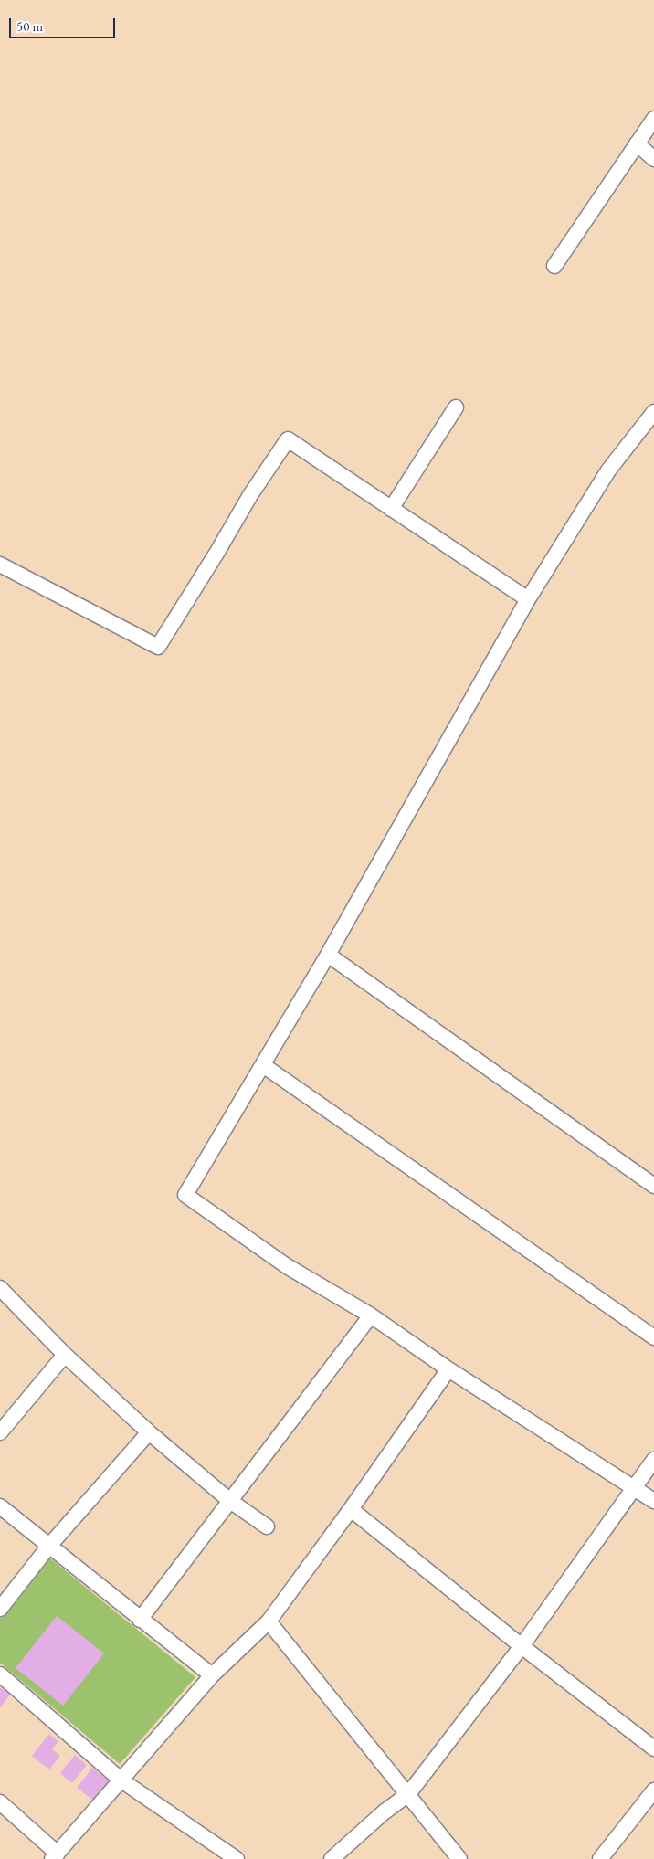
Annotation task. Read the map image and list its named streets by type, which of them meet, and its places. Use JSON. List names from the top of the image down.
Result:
{
  "scale_bar": "50 m"
}
